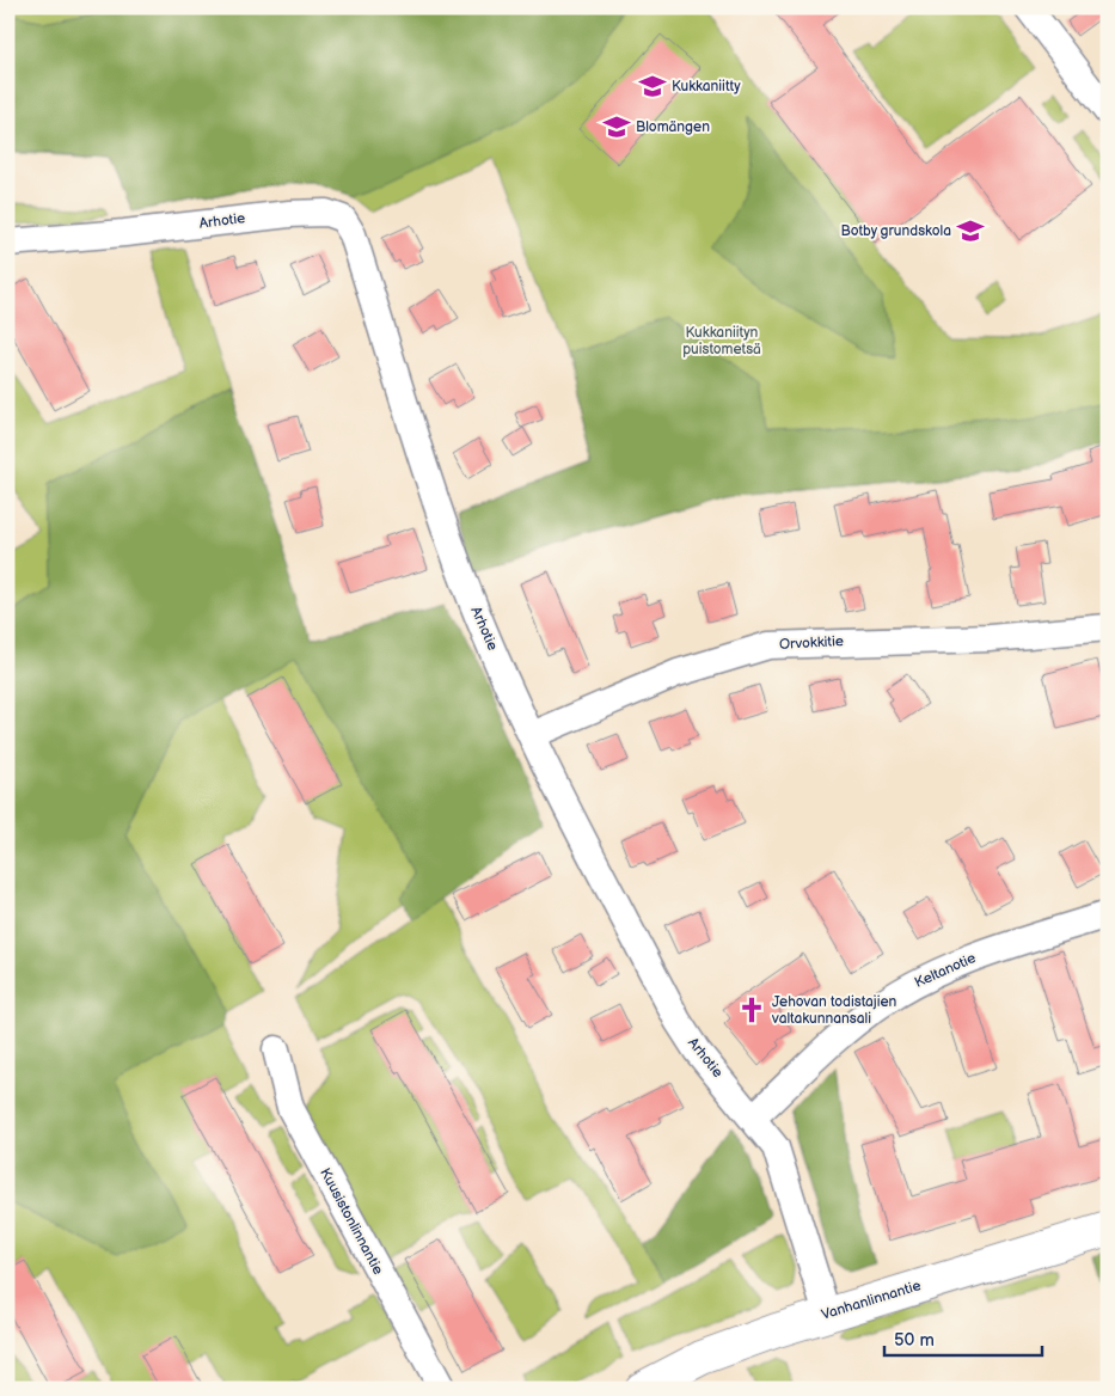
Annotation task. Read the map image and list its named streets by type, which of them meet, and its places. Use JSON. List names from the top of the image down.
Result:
{
  "streets": {
    "main road": ["Vanhanlinnantie"],
    "street": [
      "Arhotie",
      "Orvokkitie",
      "Keltanotie",
      "Kuusistonlinnantie"
    ]
  },
  "crossings": [
    ["Arhotie", "Orvokkitie"],
    ["Arhotie", "Keltanotie"],
    ["Arhotie", "Vanhanlinnantie"]
  ],
  "parks": ["Kukkaniityn puistometsä"],
  "places": {
    "school or university": ["Kukkaniitty", "Blomängen", "Botby grundskola"],
    "church": ["Jehovan todistajien valtakunnansali"]
  },
  "scale_bar": "50 m"
}
